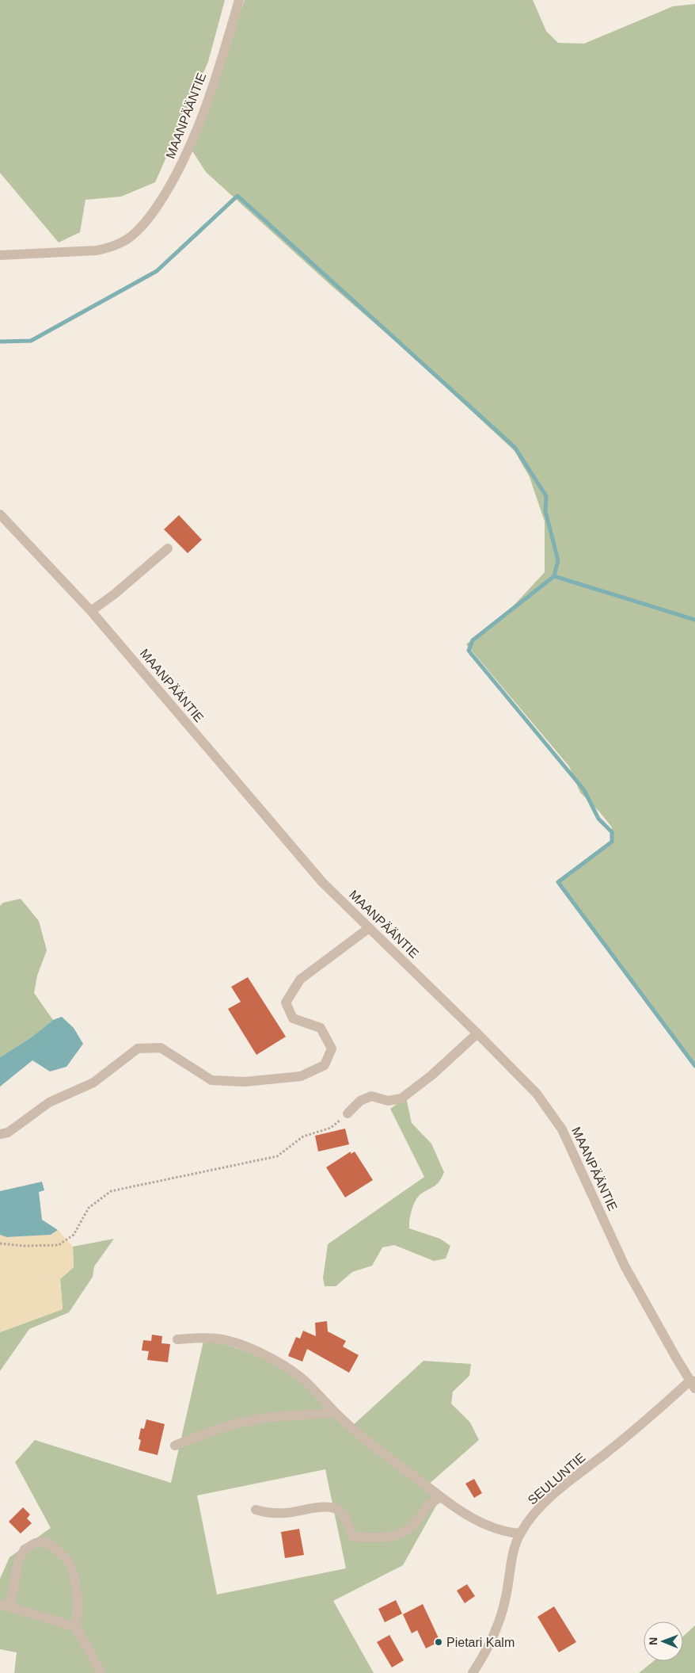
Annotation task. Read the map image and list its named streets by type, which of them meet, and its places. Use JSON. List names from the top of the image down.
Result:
{
  "streets": {
    "street": ["MAANPÄÄNTIE", "SEULUNTIE"]
  },
  "crossings": [
    ["MAANPÄÄNTIE", "SEULUNTIE"]
  ],
  "places": ["Pietari Kalm"],
  "north": "left"
}
